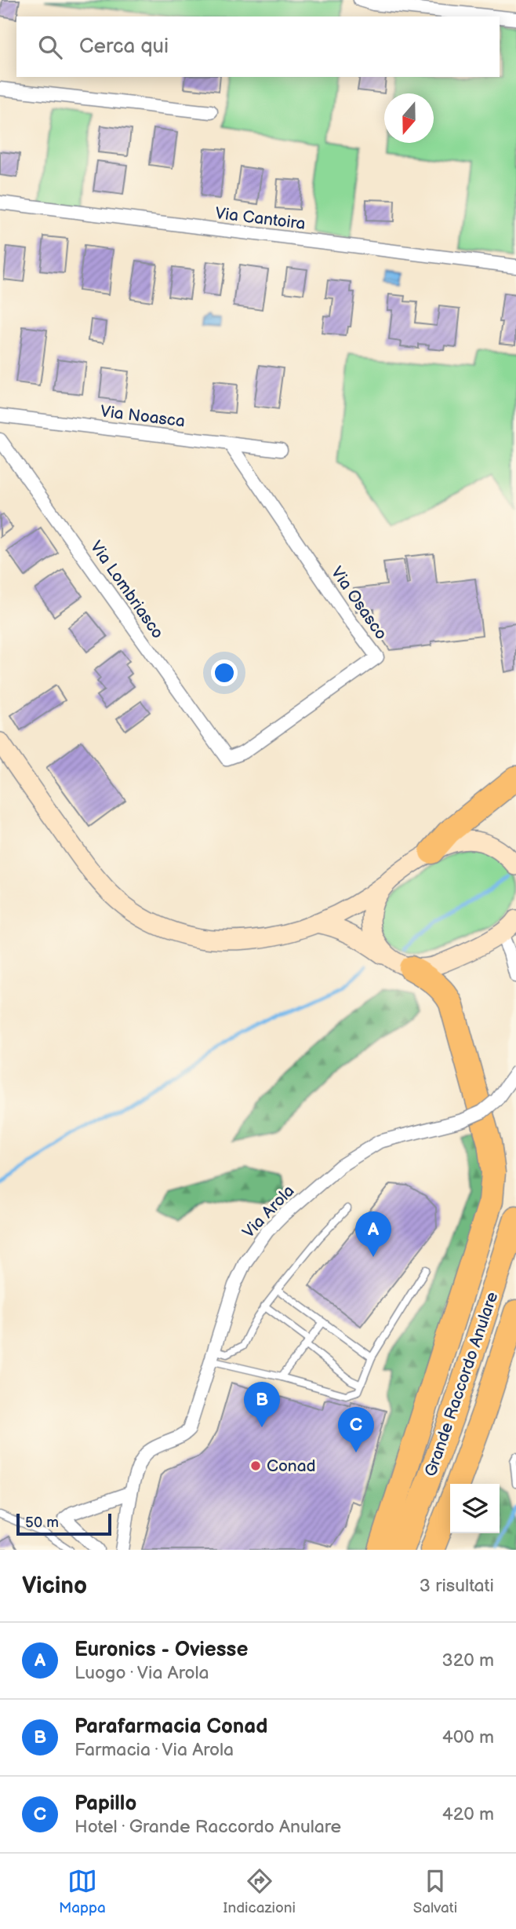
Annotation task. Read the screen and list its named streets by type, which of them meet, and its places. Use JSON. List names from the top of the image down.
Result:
{
  "streets": {
    "highway": ["Grande Raccordo Anulare"],
    "street": [
      "Via Cantoira",
      "Via Noasca",
      "Via Lombriasco",
      "Via Osasco",
      "Via Arola"
    ]
  },
  "crossings": [
    ["Via Noasca", "Via Osasco"],
    ["Via Lombriasco", "Via Osasco"]
  ],
  "places": ["Conad"],
  "scale_bar": "50 m",
  "north": "bottom",
  "page": {
    "search": "Cerca qui",
    "pins": ["A", "B", "C"],
    "scale": "50 m",
    "heading": ["Vicino", "3 risultati"],
    "list": [
      {
        "mark": "A",
        "name": "Euronics - Oviesse",
        "note": "Luogo · Via Arola",
        "value": "320 m"
      },
      {
        "mark": "B",
        "name": "Parafarmacia Conad",
        "note": "Farmacia · Via Arola",
        "value": "400 m"
      },
      {
        "mark": "C",
        "name": "Papillo",
        "note": "Hotel · Grande Raccordo Anulare",
        "value": "420 m"
      }
    ],
    "nav": ["Mappa", "Indicazioni", "Salvati"]
  }
}
